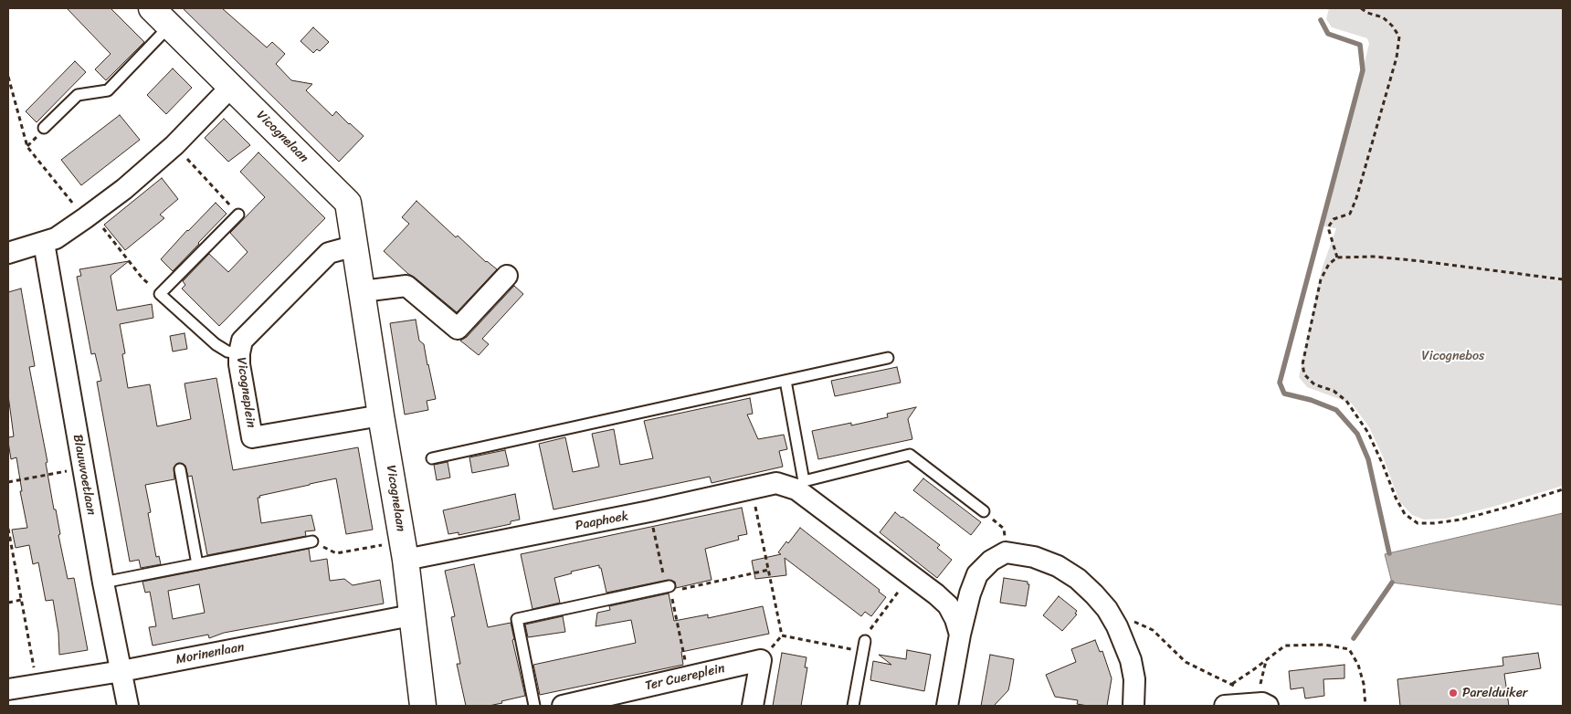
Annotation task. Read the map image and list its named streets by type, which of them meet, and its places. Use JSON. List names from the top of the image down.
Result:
{
  "streets": {
    "street": [
      "Vicognelaan",
      "Vicogneplein",
      "Blauwvoetlaan",
      "Paaphoek",
      "Morinenlaan",
      "Ter Cuereplein"
    ]
  },
  "crossings": [
    ["Vicognelaan", "Vicogneplein"],
    ["Vicognelaan", "Paaphoek"],
    ["Vicognelaan", "Morinenlaan"],
    ["Blauwvoetlaan", "Morinenlaan"]
  ],
  "parks": ["Vicognebos"],
  "places": ["Parelduiker"]
}
